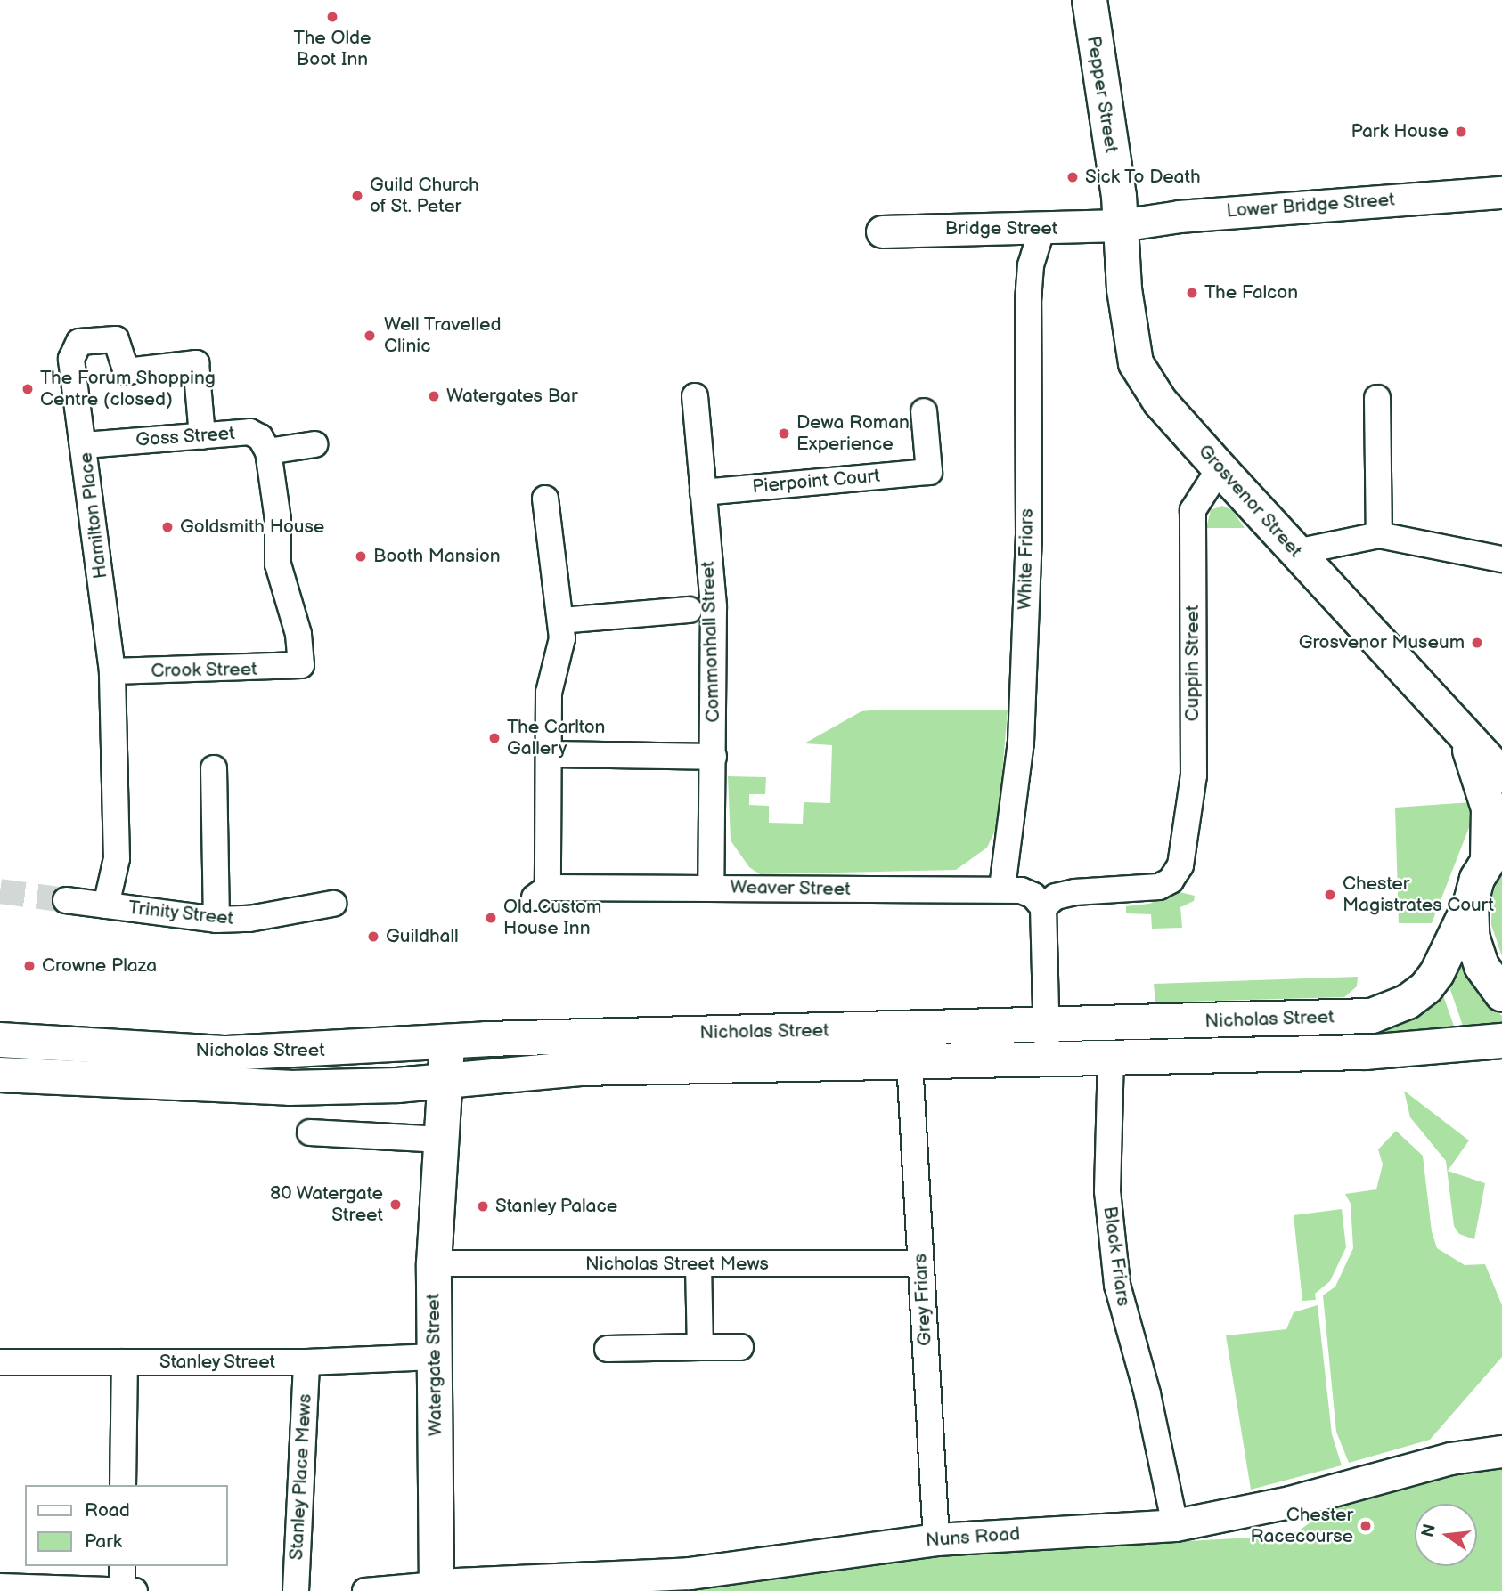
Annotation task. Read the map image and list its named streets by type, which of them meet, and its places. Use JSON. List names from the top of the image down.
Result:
{
  "streets": {
    "main road": [
      "Pepper Street",
      "Grosvenor Street",
      "Nicholas Street",
      "Watergate Street"
    ],
    "street": [
      "Lower Bridge Street",
      "Bridge Street",
      "Goss Street",
      "Pierpoint Court",
      "Hamilton Place",
      "White Friars",
      "Commonhall Street",
      "Cuppin Street",
      "Crook Street",
      "Weaver Street",
      "Trinity Street",
      "Black Friars",
      "Nicholas Street Mews",
      "Grey Friars",
      "Stanley Street",
      "Stanley Place Mews",
      "Nuns Road"
    ]
  },
  "crossings": [
    ["Pepper Street", "Lower Bridge Street"],
    ["Pepper Street", "Bridge Street"],
    ["Pepper Street", "Grosvenor Street"],
    ["Lower Bridge Street", "Bridge Street"],
    ["Lower Bridge Street", "Grosvenor Street"],
    ["Bridge Street", "Grosvenor Street"],
    ["Bridge Street", "White Friars"],
    ["Goss Street", "Hamilton Place"],
    ["Goss Street", "Crook Street"],
    ["Pierpoint Court", "Commonhall Street"],
    ["Grosvenor Street", "Cuppin Street"],
    ["Grosvenor Street", "Nicholas Street"],
    ["Hamilton Place", "Crook Street"],
    ["Hamilton Place", "Trinity Street"],
    ["White Friars", "Weaver Street"],
    ["Commonhall Street", "Weaver Street"],
    ["Cuppin Street", "Weaver Street"],
    ["Nicholas Street", "Black Friars"],
    ["Nicholas Street", "Grey Friars"],
    ["Nicholas Street", "Watergate Street"],
    ["Black Friars", "Nuns Road"],
    ["Nicholas Street Mews", "Grey Friars"],
    ["Nicholas Street Mews", "Watergate Street"],
    ["Grey Friars", "Nuns Road"],
    ["Stanley Street", "Watergate Street"],
    ["Stanley Street", "Stanley Place Mews"],
    ["Watergate Street", "Nuns Road"]
  ],
  "places": [
    "The Olde Boot Inn",
    "Park House",
    "Sick To Death",
    "Guild Church of St. Peter",
    "The Falcon",
    "Well Travelled Clinic",
    "The Forum Shopping Centre (closed)",
    "Watergates Bar",
    "Dewa Roman Experience",
    "Goldsmith House",
    "Booth Mansion",
    "Grosvenor Museum",
    "The Carlton Gallery",
    "Chester Magistrates Court",
    "Old Custom House Inn",
    "Guildhall",
    "Crowne Plaza",
    "80 Watergate Street",
    "Stanley Palace",
    "Chester Racecourse"
  ],
  "legend": ["Road", "Park"],
  "north": "left"
}
